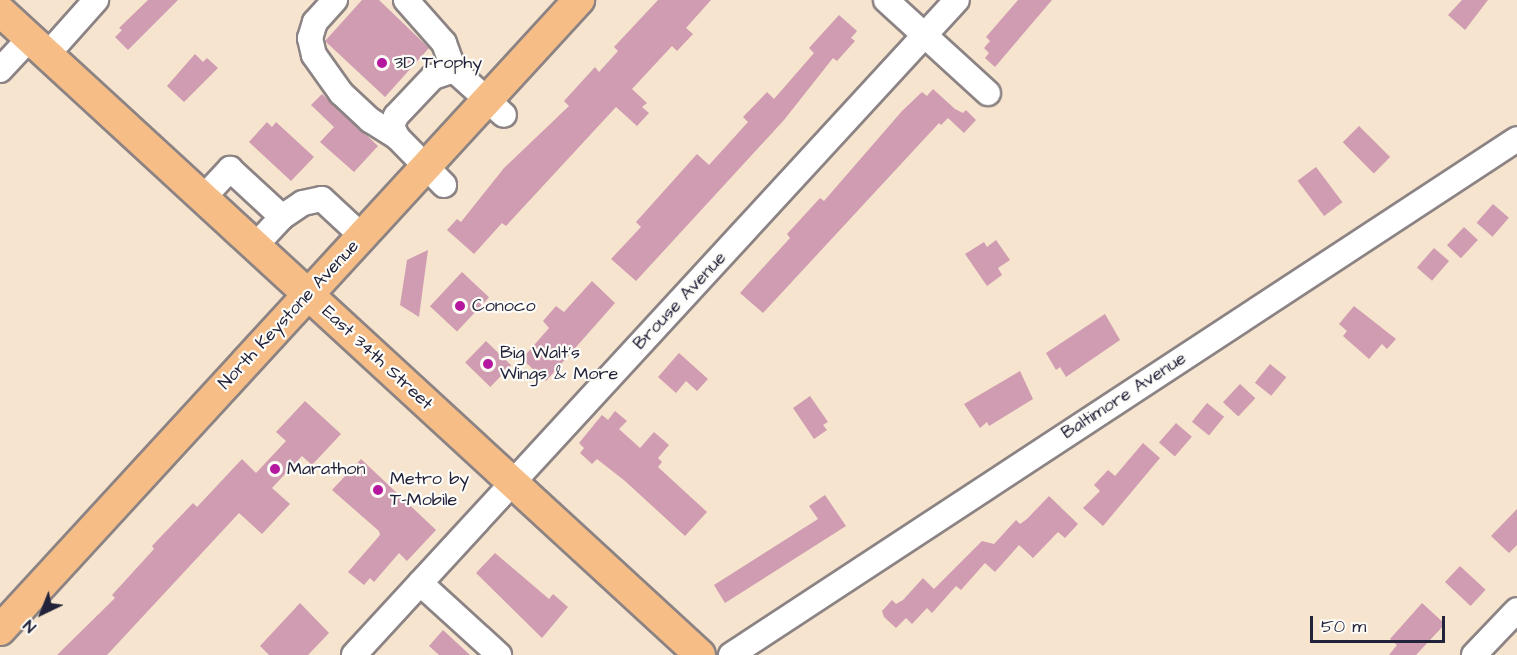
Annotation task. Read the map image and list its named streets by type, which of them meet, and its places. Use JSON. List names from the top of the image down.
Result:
{
  "streets": {
    "main road": ["North Keystone Avenue", "East 34th Street"],
    "street": ["Brouse Avenue", "Baltimore Avenue"]
  },
  "crossings": [
    ["Brouse Avenue", "East 34th Street"],
    ["North Keystone Avenue", "East 34th Street"]
  ],
  "places": [
    "3D Trophy",
    "Conoco",
    "Big Walt's Wings & More",
    "Marathon",
    "Metro by T-Mobile"
  ],
  "scale_bar": "50 m",
  "north": "bottom left"
}
